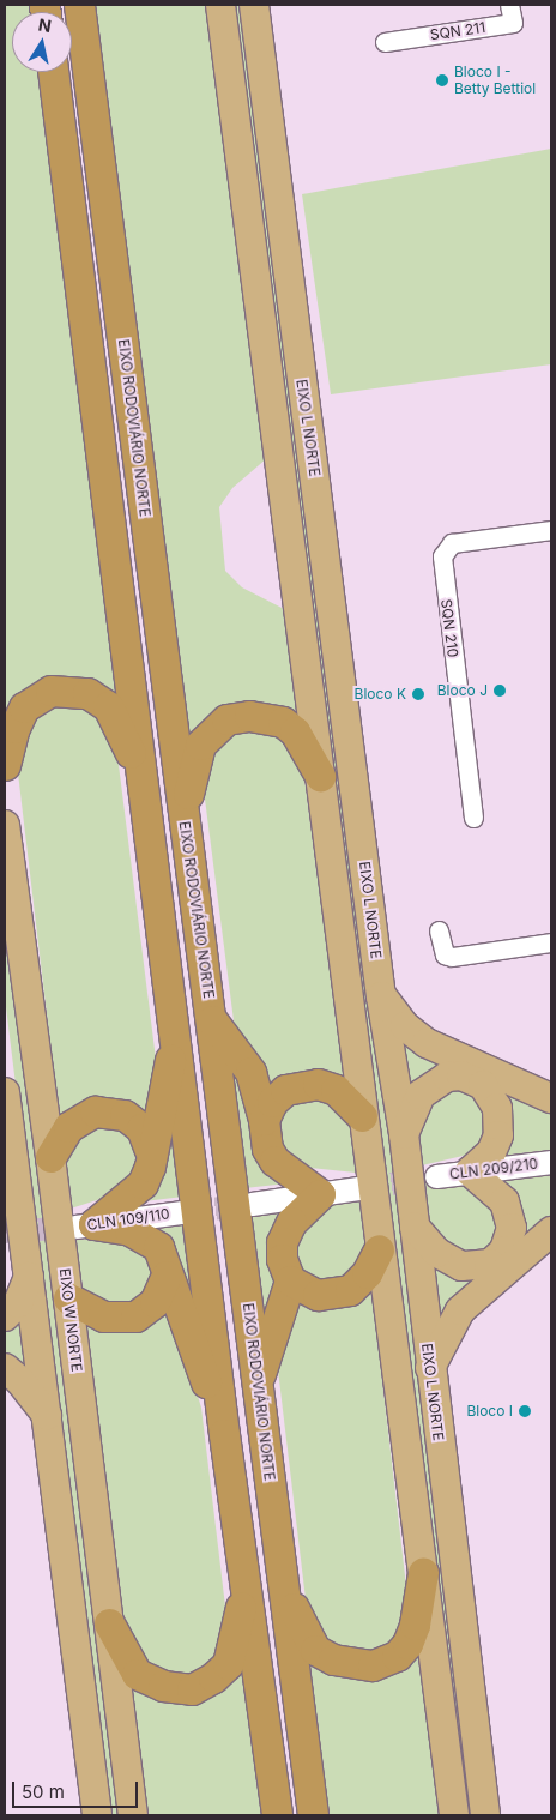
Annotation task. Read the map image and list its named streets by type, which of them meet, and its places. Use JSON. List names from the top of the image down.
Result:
{
  "streets": {
    "highway": ["EIXO RODOVIÁRIO NORTE"],
    "main road": ["EIXO L NORTE", "EIXO W NORTE"],
    "street": [
      "SQN 211",
      "SQN 210",
      "CLN 209/210",
      "CLN 109/110"
    ]
  },
  "places": [
    "Bloco I - Betty Bettiol",
    "Bloco J",
    "Bloco K",
    "Bloco I"
  ],
  "scale_bar": "50 m",
  "north": "top"
}
